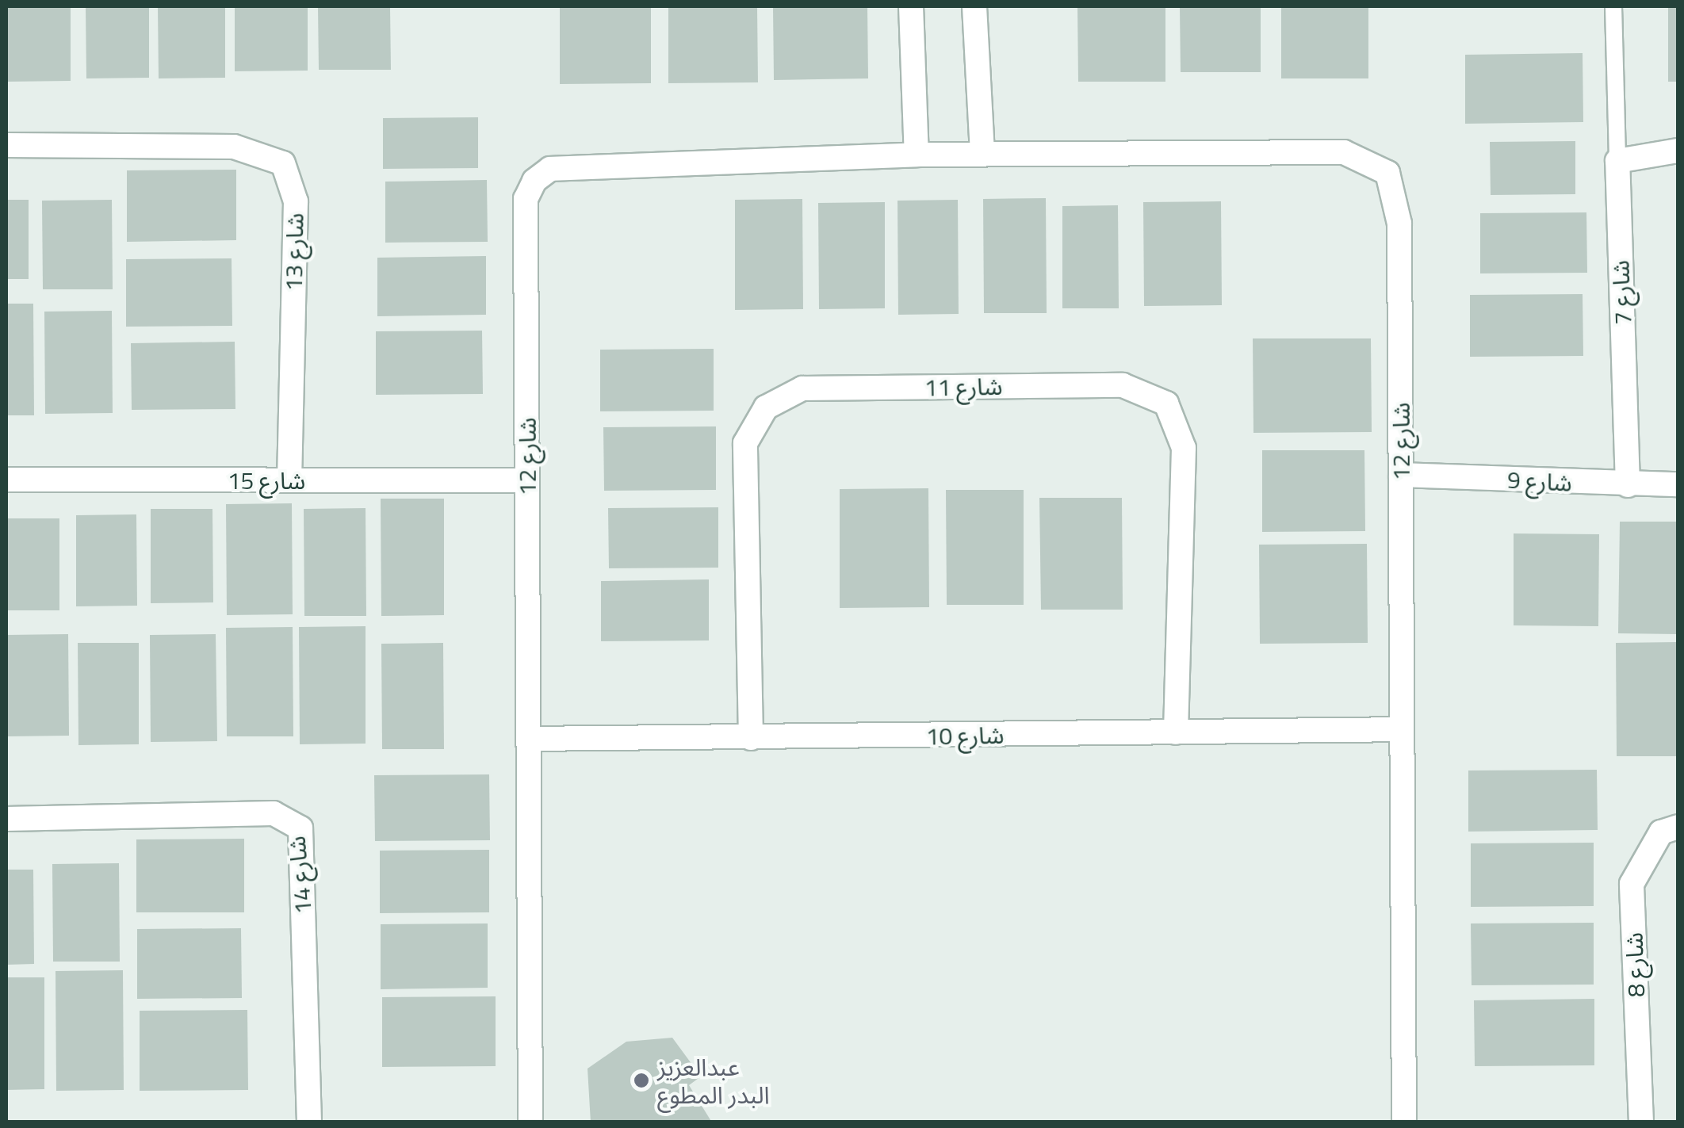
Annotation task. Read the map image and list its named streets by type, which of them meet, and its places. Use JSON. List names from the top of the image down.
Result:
{
  "streets": {
    "street": [
      "شارع 13",
      "شارع 7",
      "شارع 11",
      "شارع 12",
      "شارع 15",
      "شارع 9",
      "شارع 10",
      "شارع 14",
      "شارع 8"
    ]
  },
  "crossings": [
    ["شارع 13", "شارع 15"],
    ["شارع 7", "شارع 9"],
    ["شارع 11", "شارع 10"],
    ["شارع 12", "شارع 15"],
    ["شارع 12", "شارع 9"],
    ["شارع 12", "شارع 10"]
  ],
  "places": ["عبدالعزيز البدر المطوع"]
}
